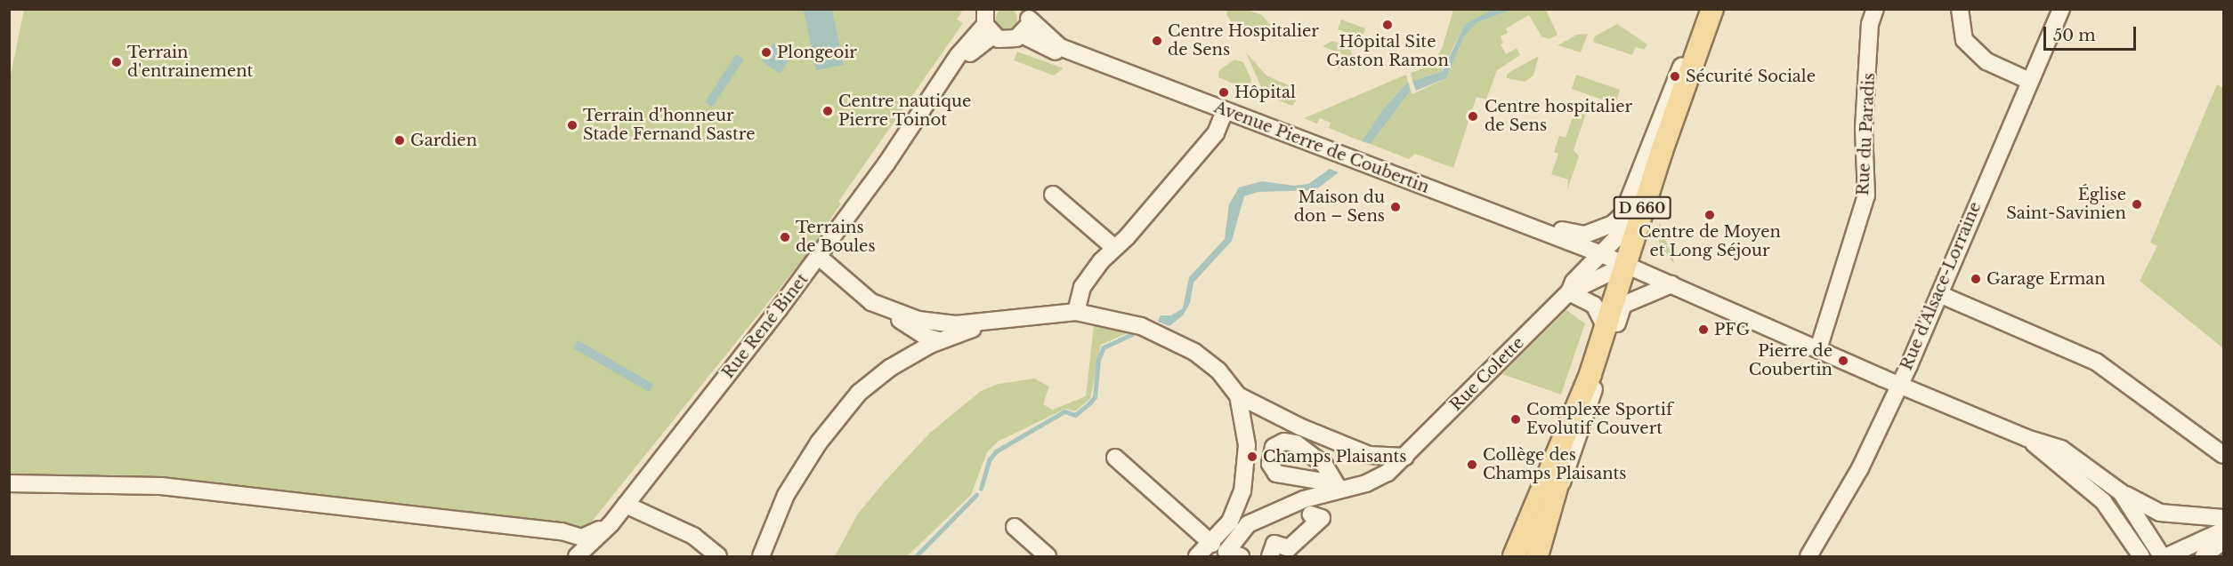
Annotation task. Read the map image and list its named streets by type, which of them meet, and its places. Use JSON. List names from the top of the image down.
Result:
{
  "streets": {
    "main road": ["D 660"],
    "street": [
      "Rue du Paradis",
      "Avenue Pierre de Coubertin",
      "Rue d'Alsace-Lorraine",
      "Rue René Binet",
      "Rue Colette"
    ]
  },
  "crossings": [
    ["Rue du Paradis", "Avenue Pierre de Coubertin"],
    ["Avenue Pierre de Coubertin", "D 660"],
    ["Avenue Pierre de Coubertin", "Rue d'Alsace-Lorraine"],
    ["Avenue Pierre de Coubertin", "Rue Colette"],
    ["D 660", "Rue Colette"]
  ],
  "places": [
    "Hôpital Site Gaston Ramon",
    "Centre Hospitalier de Sens",
    "Plongeoir",
    "Terrain d'entrainement",
    "Sécurité Sociale",
    "Hôpital",
    "Centre nautique Pierre Toinot",
    "Centre hospitalier de Sens",
    "Terrain d'honneur Stade Fernand Sastre",
    "Gardien",
    "Église Saint-Savinien",
    "Maison du don – Sens",
    "Centre de Moyen et Long Séjour",
    "Terrains de Boules",
    "Garage Erman",
    "PFG",
    "Pierre de Coubertin",
    "Complexe Sportif Evolutif Couvert",
    "Champs Plaisants",
    "Collège des Champs Plaisants"
  ],
  "scale_bar": "50 m"
}
